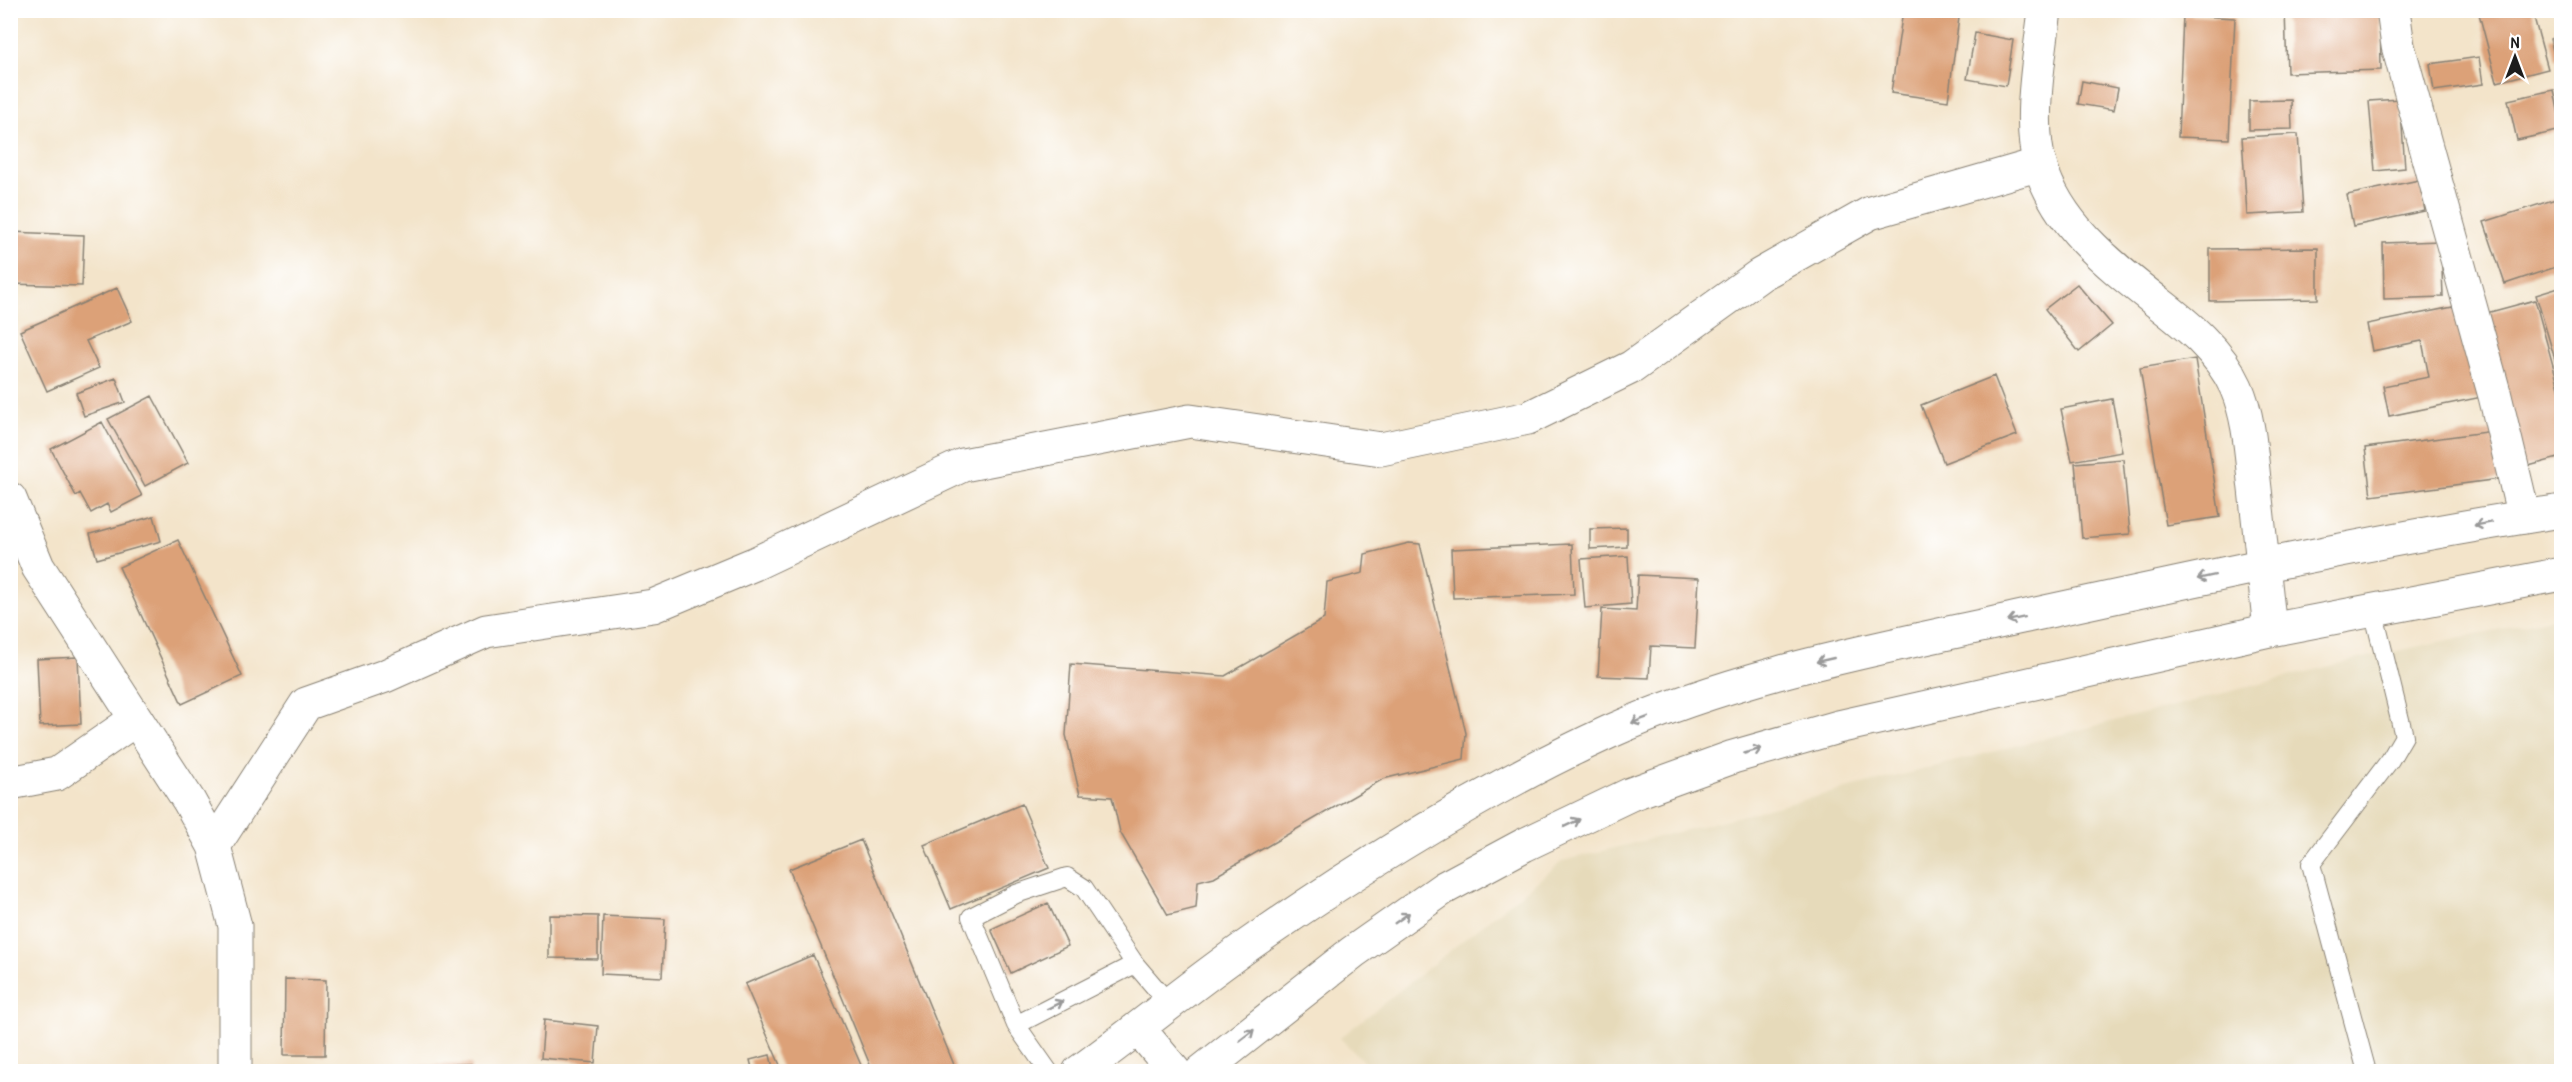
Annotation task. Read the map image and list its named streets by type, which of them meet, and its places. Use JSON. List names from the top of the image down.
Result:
{
  "north": "top"
}
